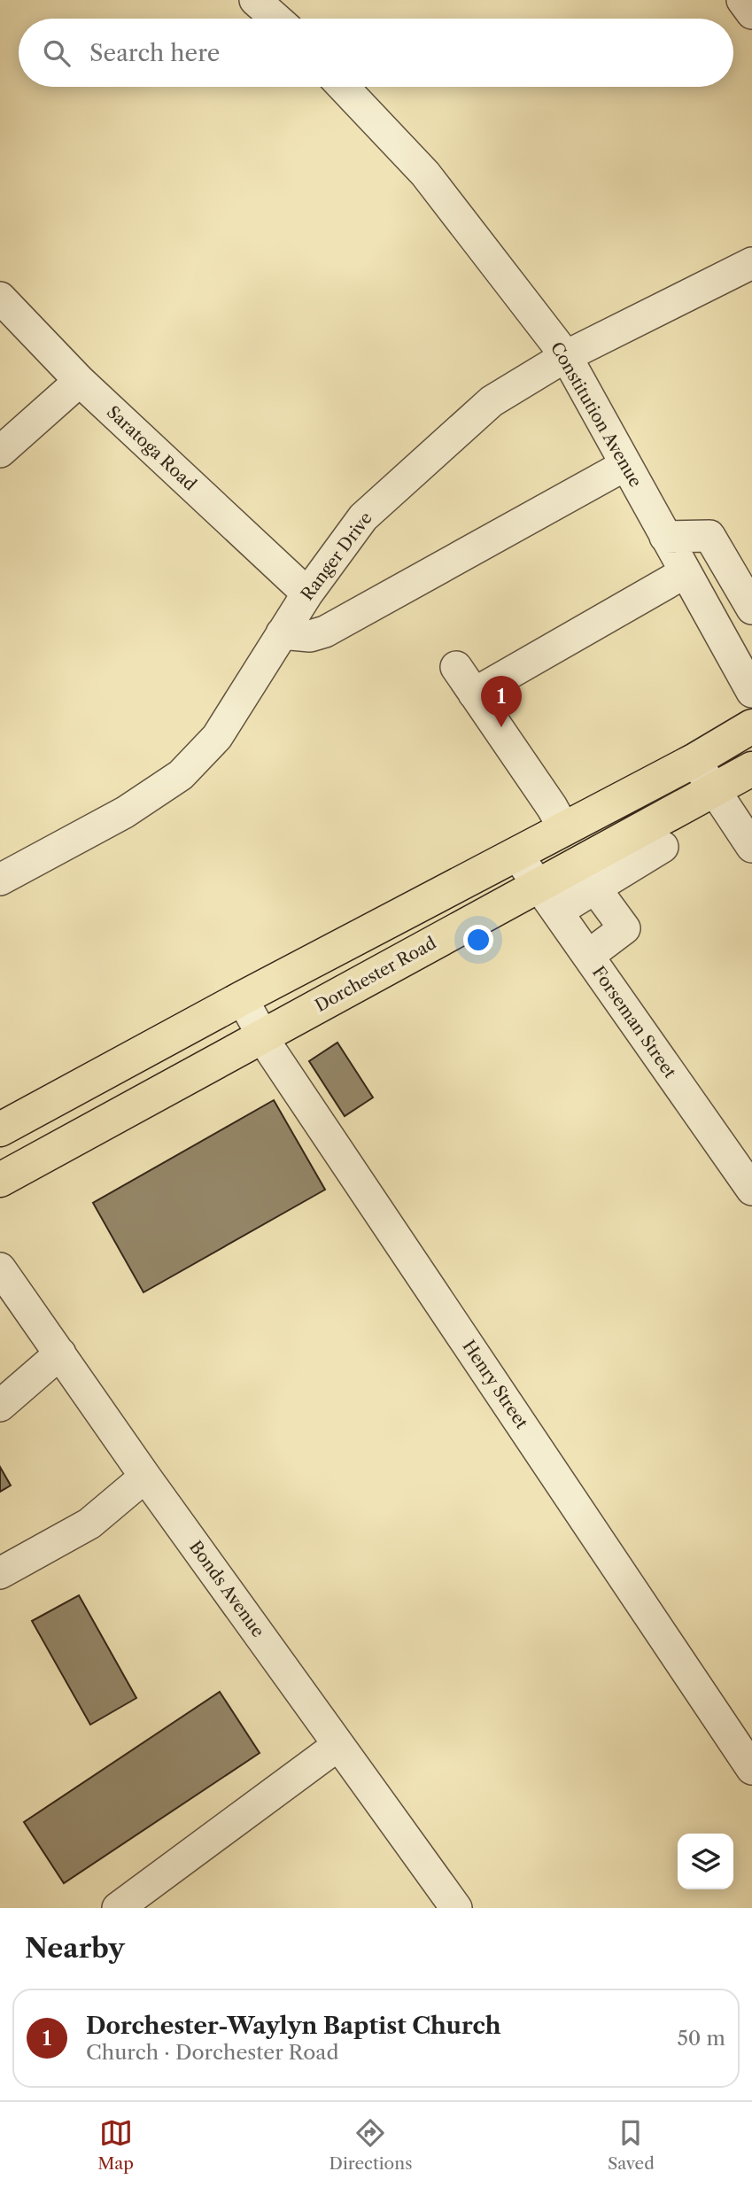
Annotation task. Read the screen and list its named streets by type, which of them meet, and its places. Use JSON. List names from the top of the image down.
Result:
{
  "streets": {
    "main road": ["Dorchester Road"],
    "street": [
      "Constitution Avenue",
      "Saratoga Road",
      "Ranger Drive",
      "Forseman Street",
      "Henry Street",
      "Bonds Avenue"
    ]
  },
  "crossings": [
    ["Constitution Avenue", "Ranger Drive"],
    ["Saratoga Road", "Ranger Drive"],
    ["Dorchester Road", "Forseman Street"],
    ["Dorchester Road", "Henry Street"]
  ],
  "page": {
    "search": "Search here",
    "pins": "1",
    "heading": "Nearby",
    "list": [
      {
        "mark": "1",
        "name": "Dorchester-Waylyn Baptist Church",
        "note": "Church · Dorchester Road",
        "value": "50 m"
      }
    ],
    "nav": ["Map", "Directions", "Saved"]
  }
}
